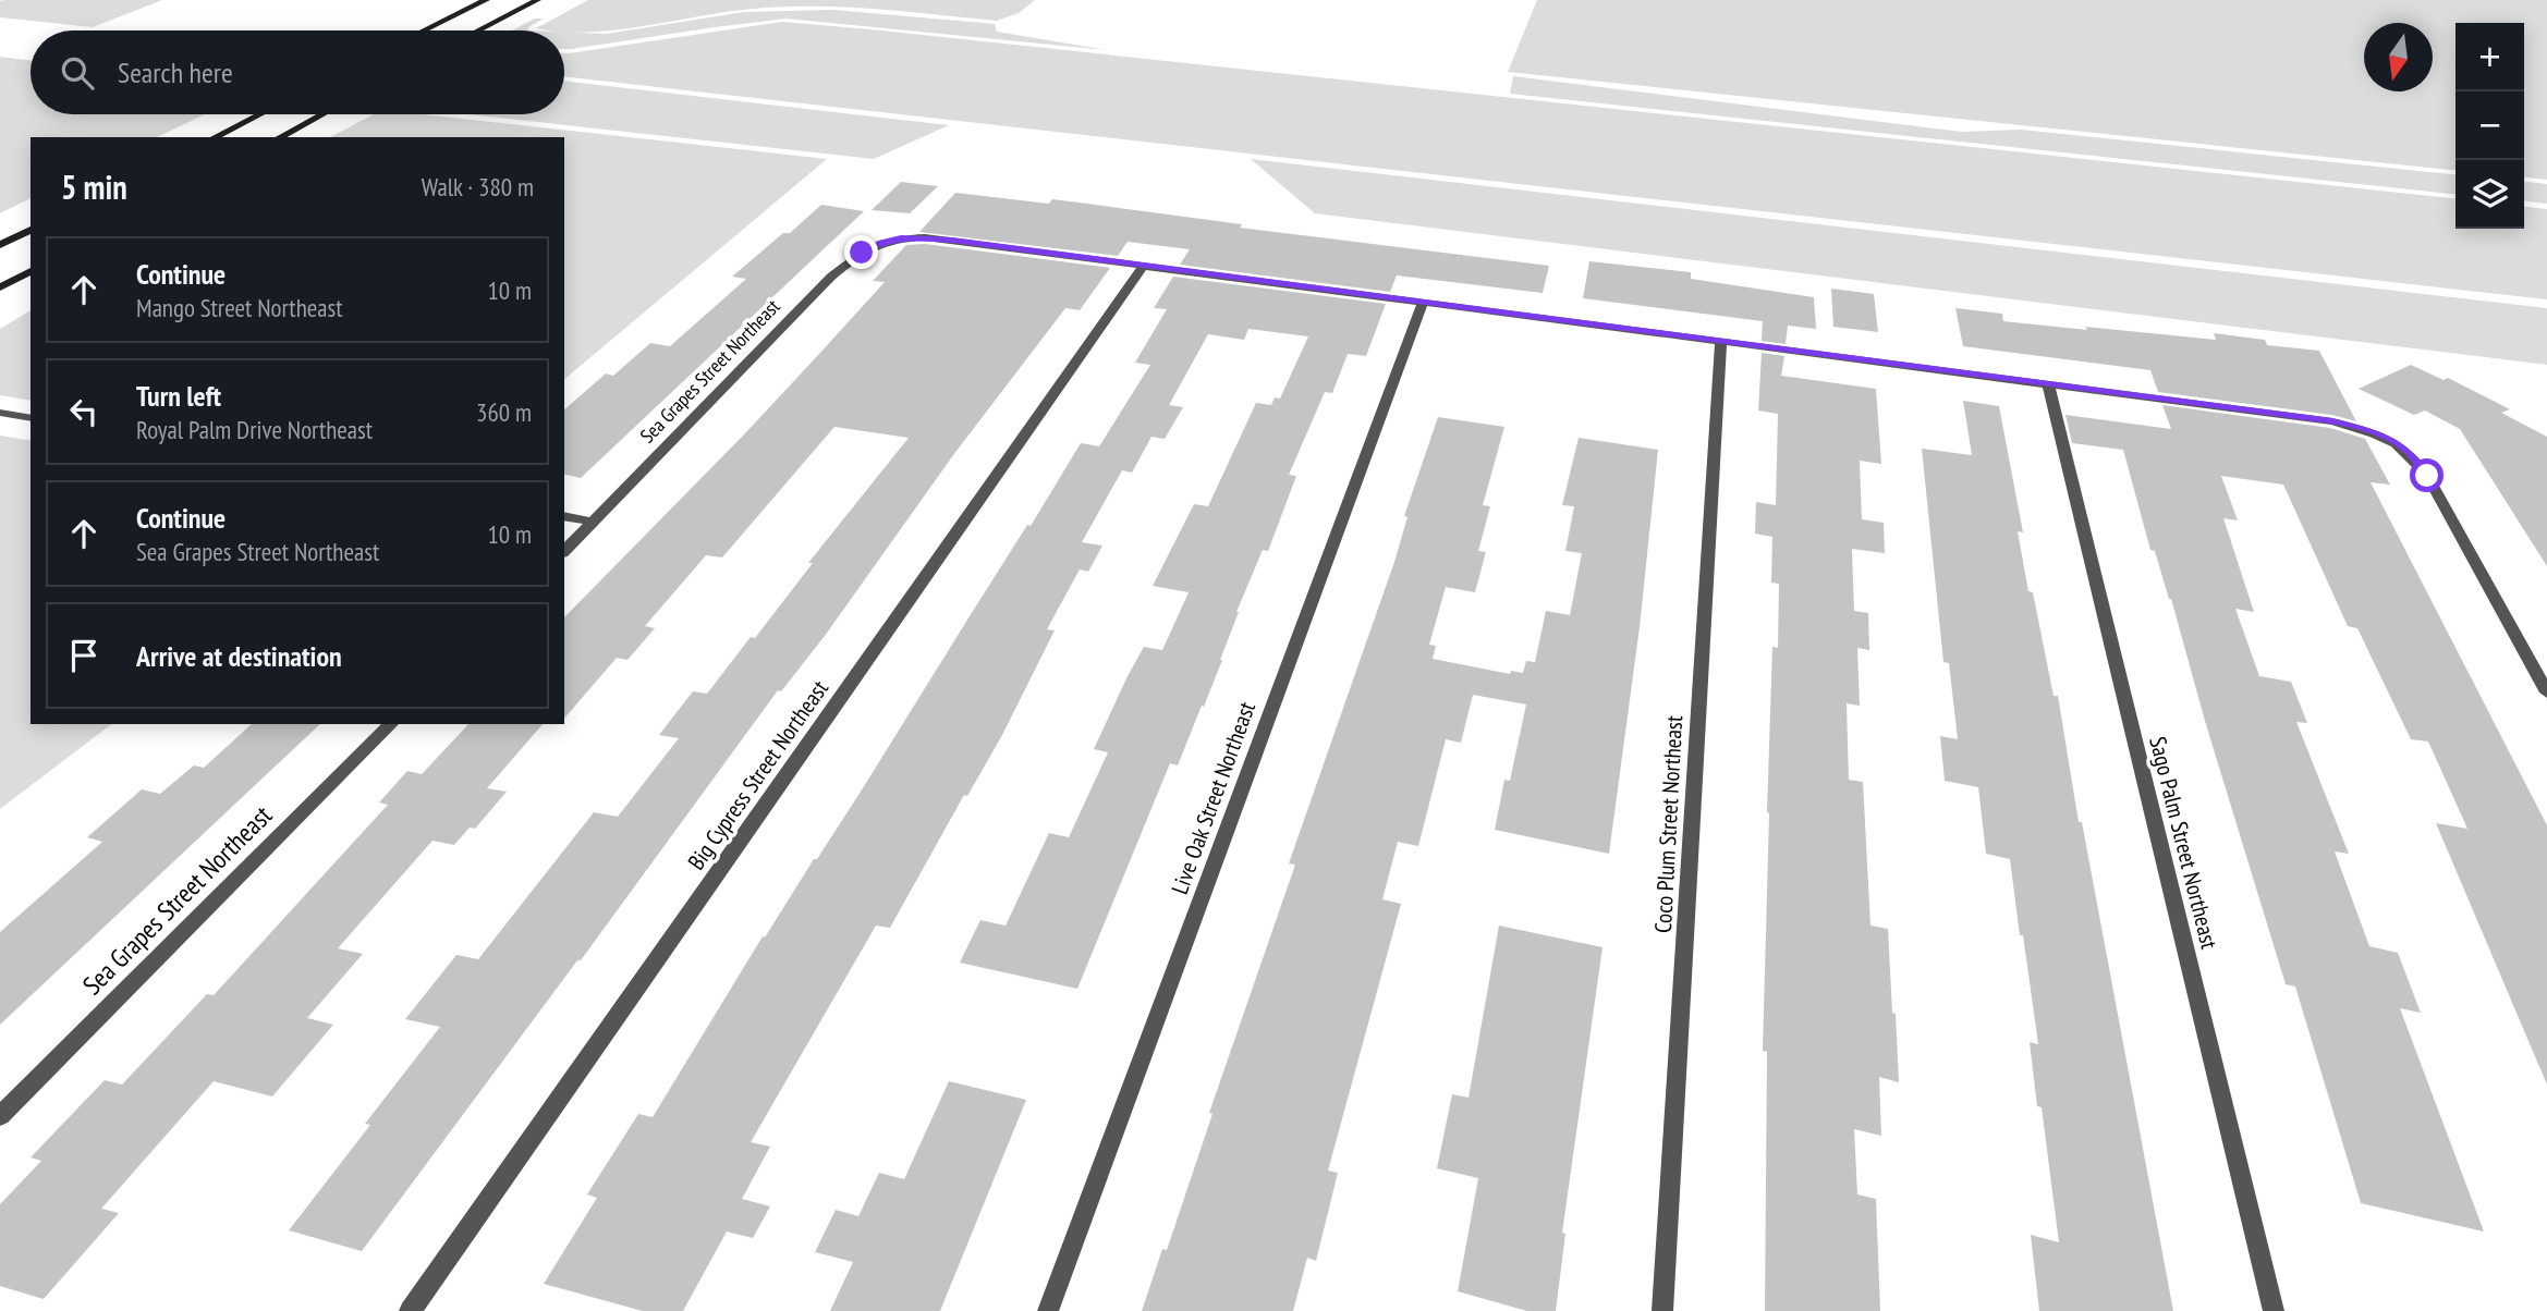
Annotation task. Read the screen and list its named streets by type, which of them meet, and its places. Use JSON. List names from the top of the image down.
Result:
{
  "streets": {
    "street": [
      "Sea Grapes Street Northeast",
      "Big Cypress Street Northeast",
      "Live Oak Street Northeast",
      "Coco Plum Street Northeast",
      "Sago Palm Street Northeast"
    ]
  },
  "crossings": [
    ["Sea Grapes Street Northeast", "Big Cypress Street Northeast"]
  ],
  "north": "bottom",
  "page": {
    "map_buttons": ["+", "−"],
    "search": "Search here",
    "heading": ["5 min", "Walk · 380 m"],
    "list": [
      ["Continue", "Mango Street Northeast", "10 m"],
      ["Turn left", "Royal Palm Drive Northeast", "360 m"],
      ["Continue", "Sea Grapes Street Northeast", "10 m"],
      "Arrive at destination"
    ]
  }
}
